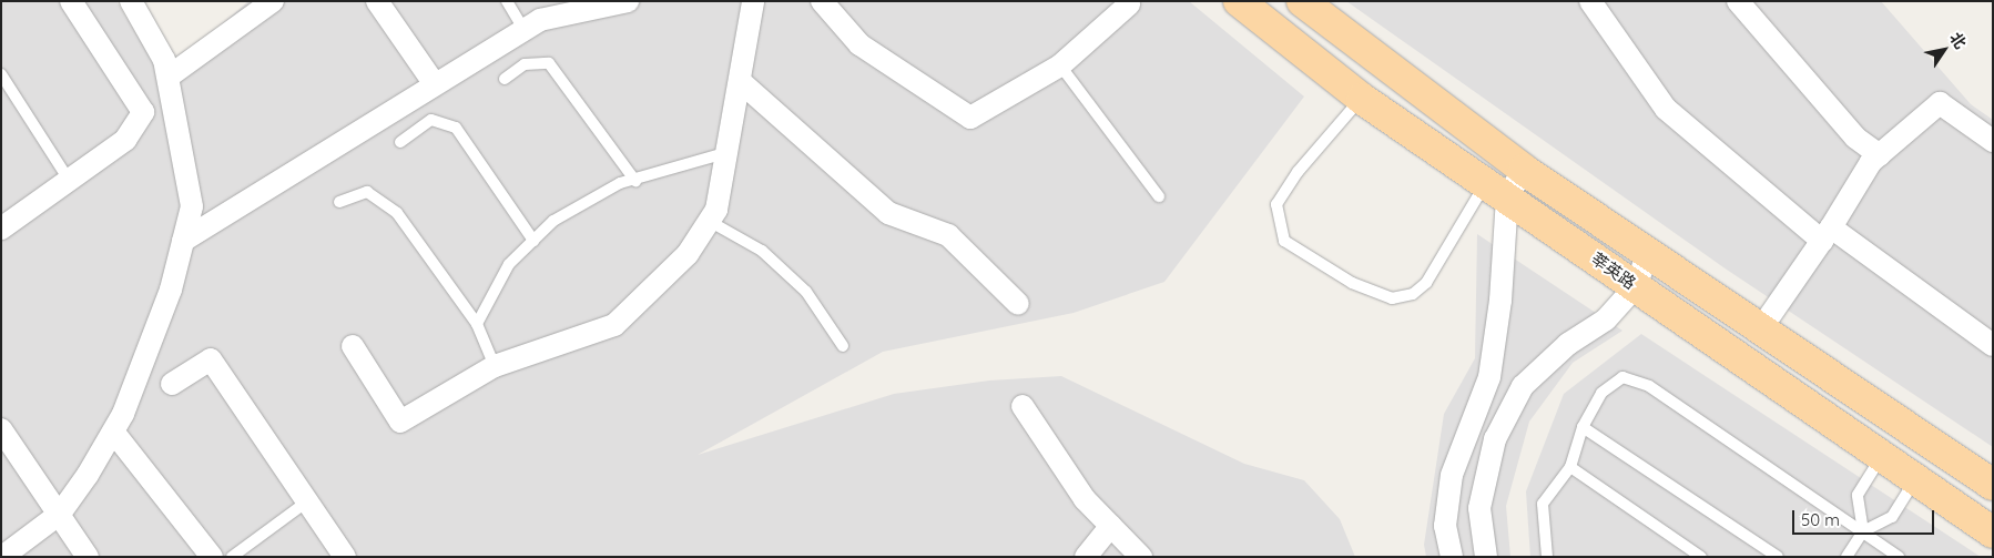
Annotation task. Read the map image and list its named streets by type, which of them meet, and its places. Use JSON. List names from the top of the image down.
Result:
{
  "streets": {
    "main road": ["莘英路"]
  },
  "scale_bar": "50 m",
  "north": "top right"
}
